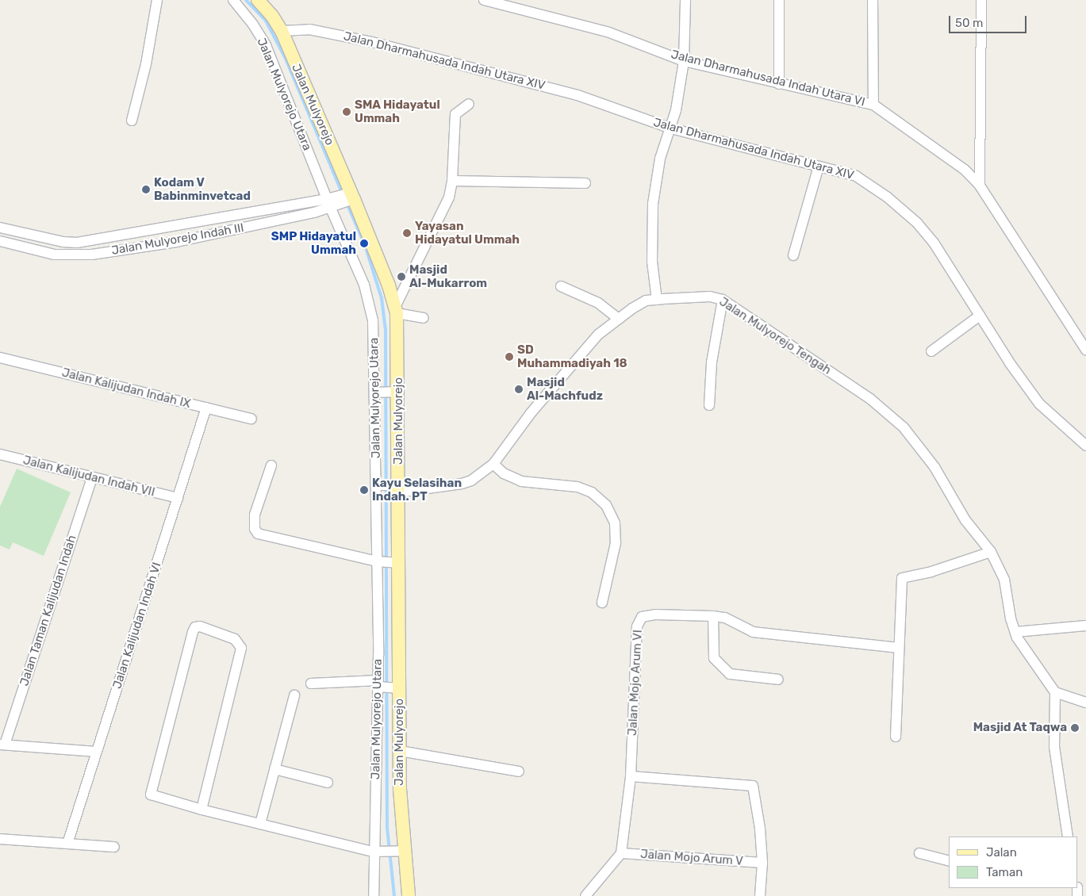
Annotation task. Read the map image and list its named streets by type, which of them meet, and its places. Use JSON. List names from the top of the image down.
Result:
{
  "streets": {
    "main road": ["Jalan Mulyorejo"],
    "street": [
      "Jalan Dharmahusada Indah Utara XIV",
      "Jalan Dharmahusada Indah Utara VI",
      "Jalan Mulyorejo Utara",
      "Jalan Mulyorejo Indah III",
      "Jalan Mulyorejo Tengah",
      "Jalan Kalijudan Indah IX",
      "Jalan Kalijudan Indah VII",
      "Jalan Taman Kalijudan Indah",
      "Jalan Kalijudan Indah VI",
      "Jalan Mojo Arum VI",
      "Jalan Mojo Arum V"
    ]
  },
  "crossings": [
    ["Jalan Dharmahusada Indah Utara XIV", "Jalan Mulyorejo"],
    ["Jalan Mulyorejo Utara", "Jalan Mulyorejo"],
    ["Jalan Mulyorejo Utara", "Jalan Mulyorejo Indah III"],
    ["Jalan Mulyorejo Utara", "Jalan Mulyorejo Tengah"],
    ["Jalan Mulyorejo", "Jalan Mulyorejo Indah III"],
    ["Jalan Mulyorejo", "Jalan Mulyorejo Tengah"],
    ["Jalan Kalijudan Indah IX", "Jalan Kalijudan Indah VI"],
    ["Jalan Kalijudan Indah VII", "Jalan Taman Kalijudan Indah"],
    ["Jalan Kalijudan Indah VII", "Jalan Kalijudan Indah VI"],
    ["Jalan Mojo Arum VI", "Jalan Mojo Arum V"]
  ],
  "places": [
    "SMA Hidayatul Ummah",
    "Kodam V Babinminvetcad",
    "Yayasan Hidayatul Ummah",
    "SMP Hidayatul Ummah",
    "Masjid Al-Mukarrom",
    "SD Muhammadiyah 18",
    "Masjid Al-Machfudz",
    "Kayu Selasihan Indah. PT",
    "Masjid At Taqwa"
  ],
  "legend": ["Jalan", "Taman"],
  "scale_bar": "50 m"
}
